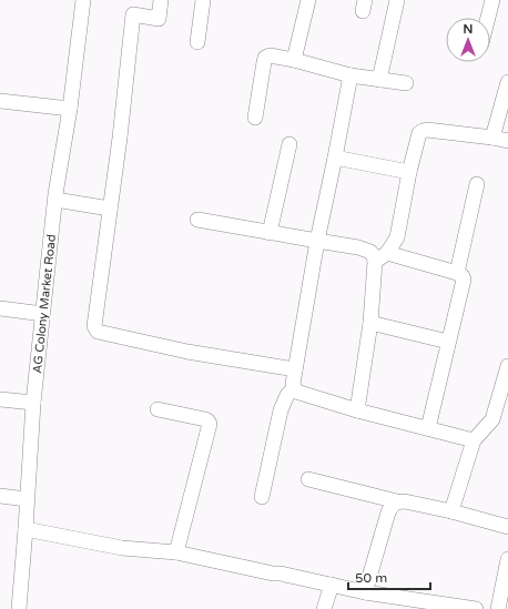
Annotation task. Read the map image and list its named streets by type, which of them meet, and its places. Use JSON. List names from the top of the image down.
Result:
{
  "streets": {
    "street": ["AG Colony Market Road"]
  },
  "scale_bar": "50 m",
  "north": "top"
}
